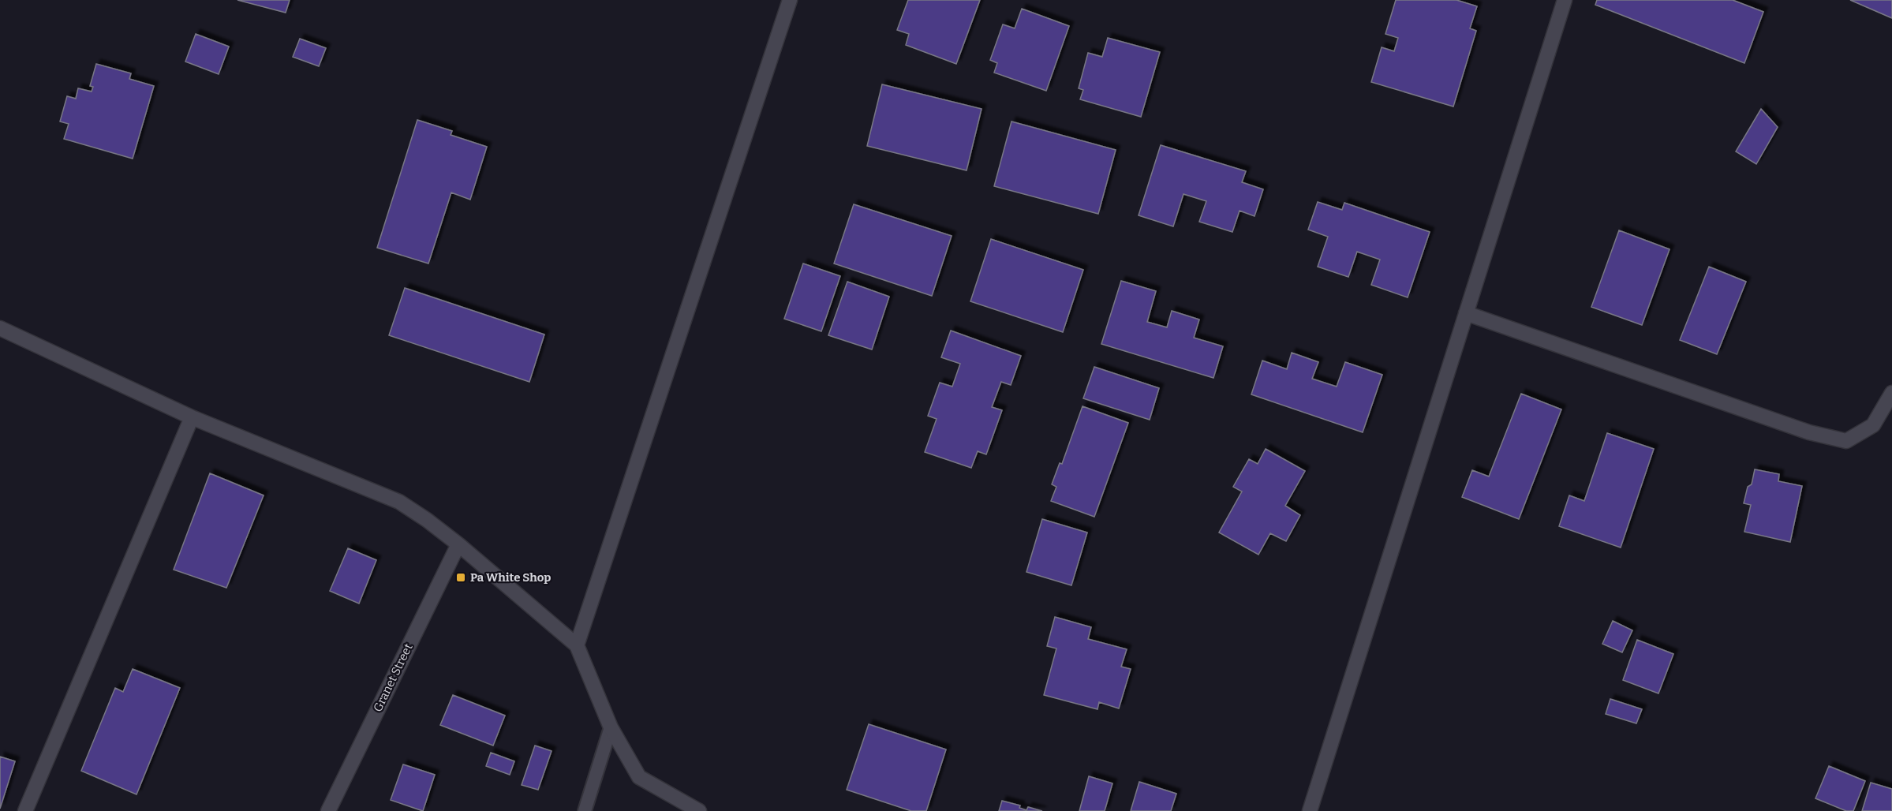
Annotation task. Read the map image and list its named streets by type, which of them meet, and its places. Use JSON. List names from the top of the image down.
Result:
{
  "streets": {
    "street": ["Granet Street"]
  },
  "places": {
    "transit": ["Pa White Shop"]
  }
}
